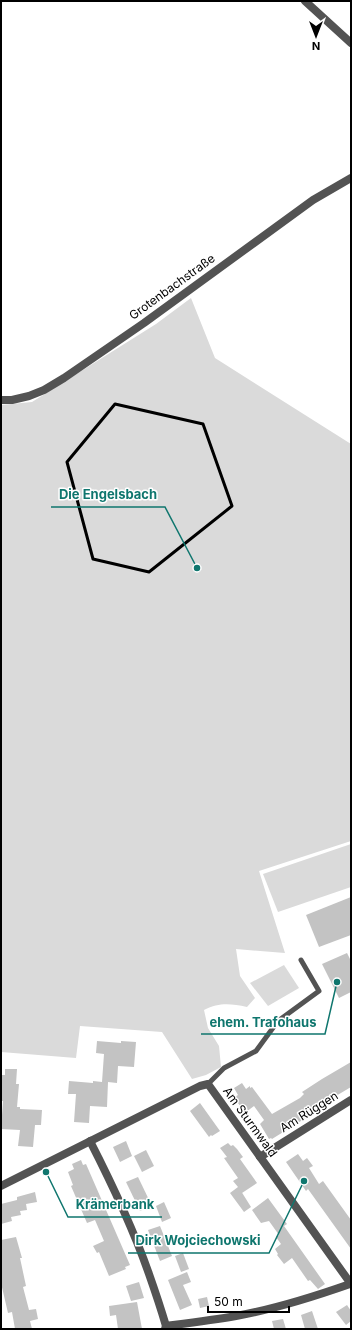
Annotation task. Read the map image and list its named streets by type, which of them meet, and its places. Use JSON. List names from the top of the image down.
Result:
{
  "streets": {
    "street": ["Grotenbachstraße", "Am Rüggen", "Am Sturmwald"]
  },
  "crossings": [
    ["Am Rüggen", "Am Sturmwald"]
  ],
  "places": [
    "Die Engelsbach",
    "ehem. Trafohaus",
    "Krämerbank",
    "Dirk Wojciechowski"
  ],
  "scale_bar": "50 m",
  "north": "bottom"
}
